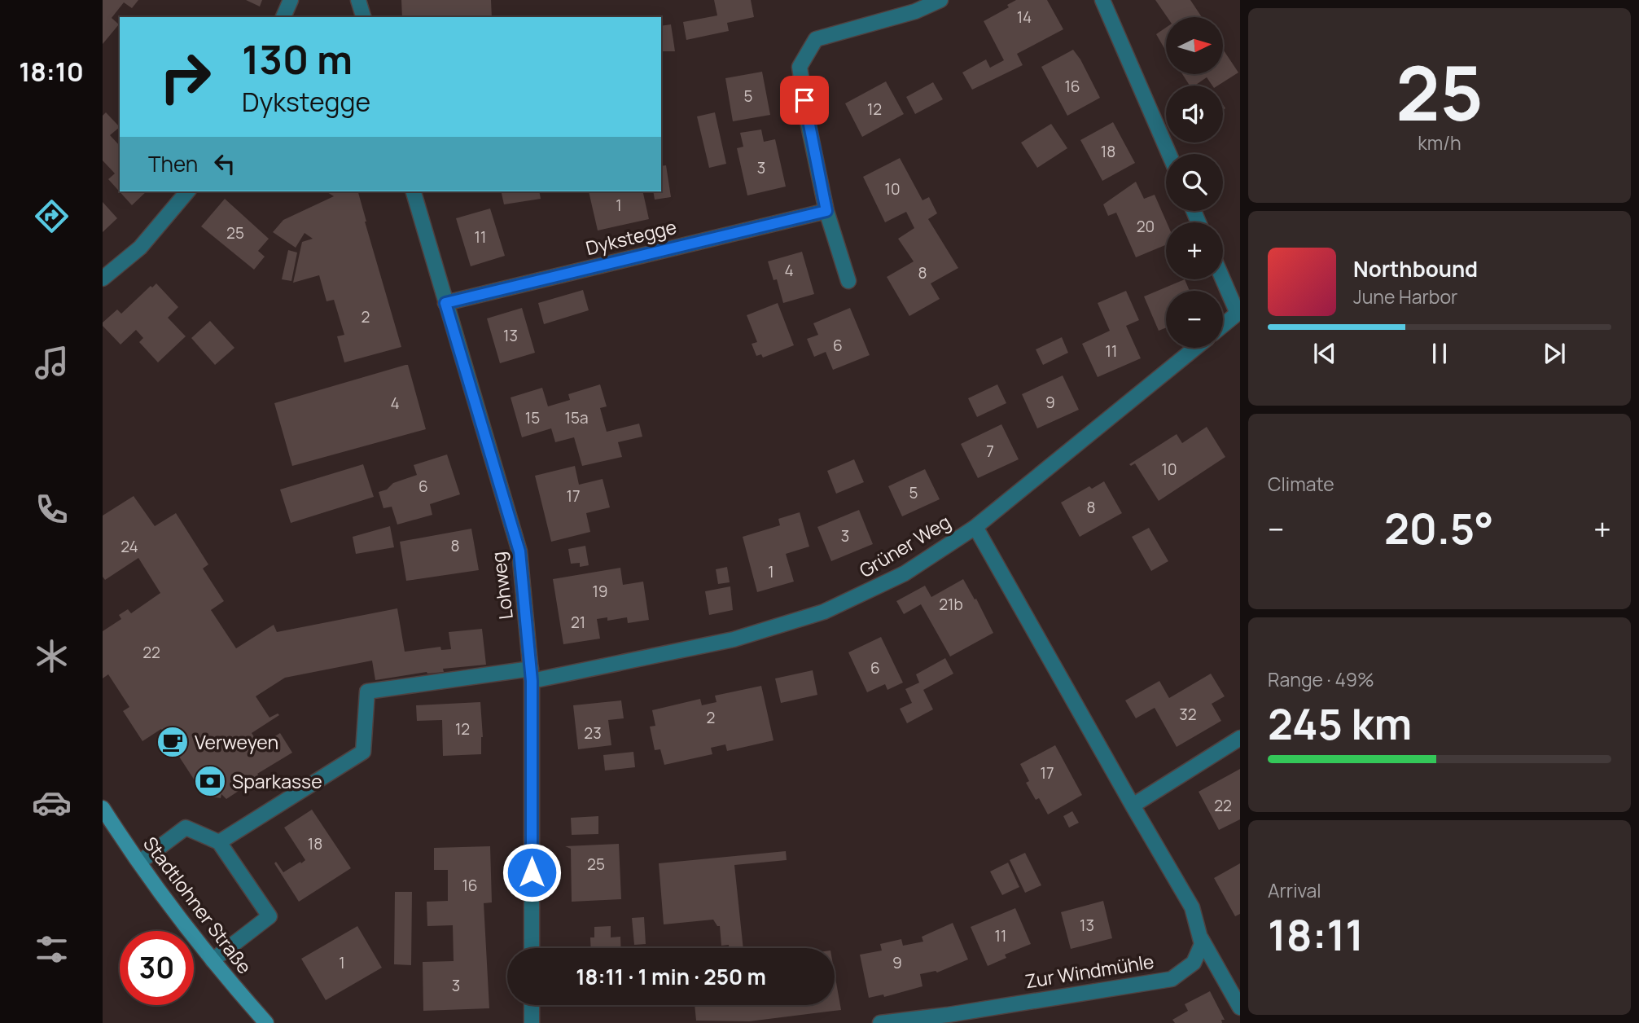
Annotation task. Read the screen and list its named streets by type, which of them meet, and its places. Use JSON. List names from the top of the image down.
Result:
{
  "streets": {
    "main road": ["Stadtlohner Straße"],
    "street": [
      "Dykstegge",
      "Grüner Weg",
      "Lohweg",
      "Zur Windmühle"
    ]
  },
  "crossings": [
    ["Dykstegge", "Lohweg"],
    ["Grüner Weg", "Lohweg"]
  ],
  "places": {
    "cafe": ["Verweyen"],
    "bank": ["Sparkasse"]
  },
  "house_numbers": [
    "14",
    "16",
    "5",
    "12",
    "18",
    "3",
    "10",
    "1",
    "20",
    "25",
    "11",
    "4",
    "8",
    "2",
    "13",
    "6",
    "11",
    "9",
    "4",
    "15",
    "15a",
    "7",
    "10",
    "6",
    "5",
    "17",
    "8",
    "3",
    "8",
    "24",
    "1",
    "19",
    "21b",
    "21",
    "22",
    "6",
    "32",
    "2",
    "12",
    "23",
    "17",
    "22",
    "18",
    "25",
    "16",
    "13",
    "11",
    "1",
    "9",
    "3"
  ],
  "north": "right",
  "page": {
    "tabs": "18:10",
    "tile": [
      ["25", "km/h"],
      "Climate",
      ["Range · 49%", "245 km"],
      ["Arrival", "18:11"]
    ],
    "map_buttons": ["+", "−"],
    "turn": ["130 m", "Dykstegge"],
    "then": "Then",
    "song": ["Northbound", "June Harbor"],
    "heat": ["−", "20.5°", "+"],
    "limit": "30",
    "trip": "18:11 · 1 min · 250 m"
  }
}
